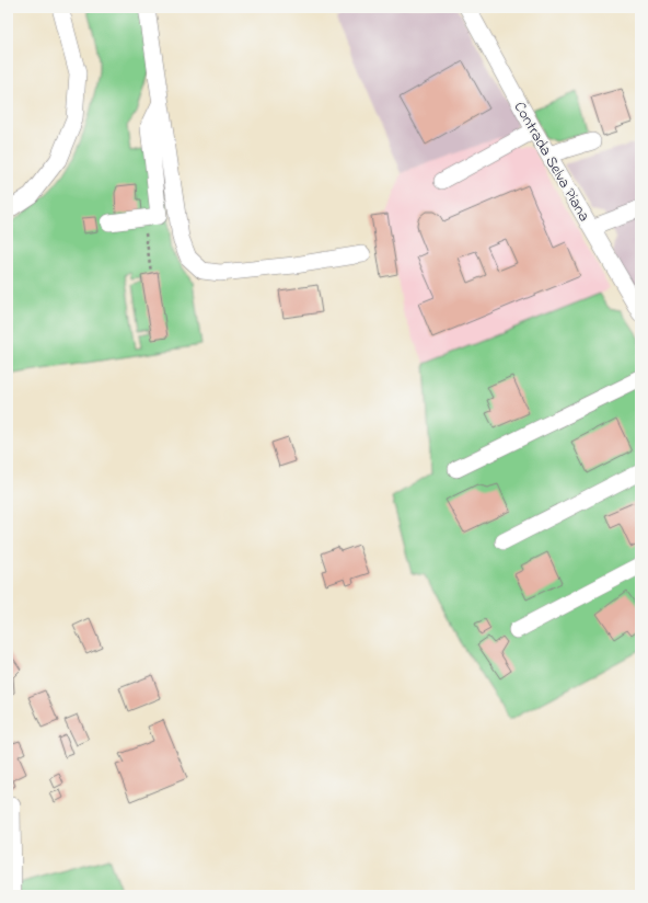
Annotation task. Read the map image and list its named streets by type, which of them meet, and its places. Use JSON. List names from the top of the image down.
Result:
{
  "streets": {
    "street": ["Contrada Selva Piana"]
  }
}
